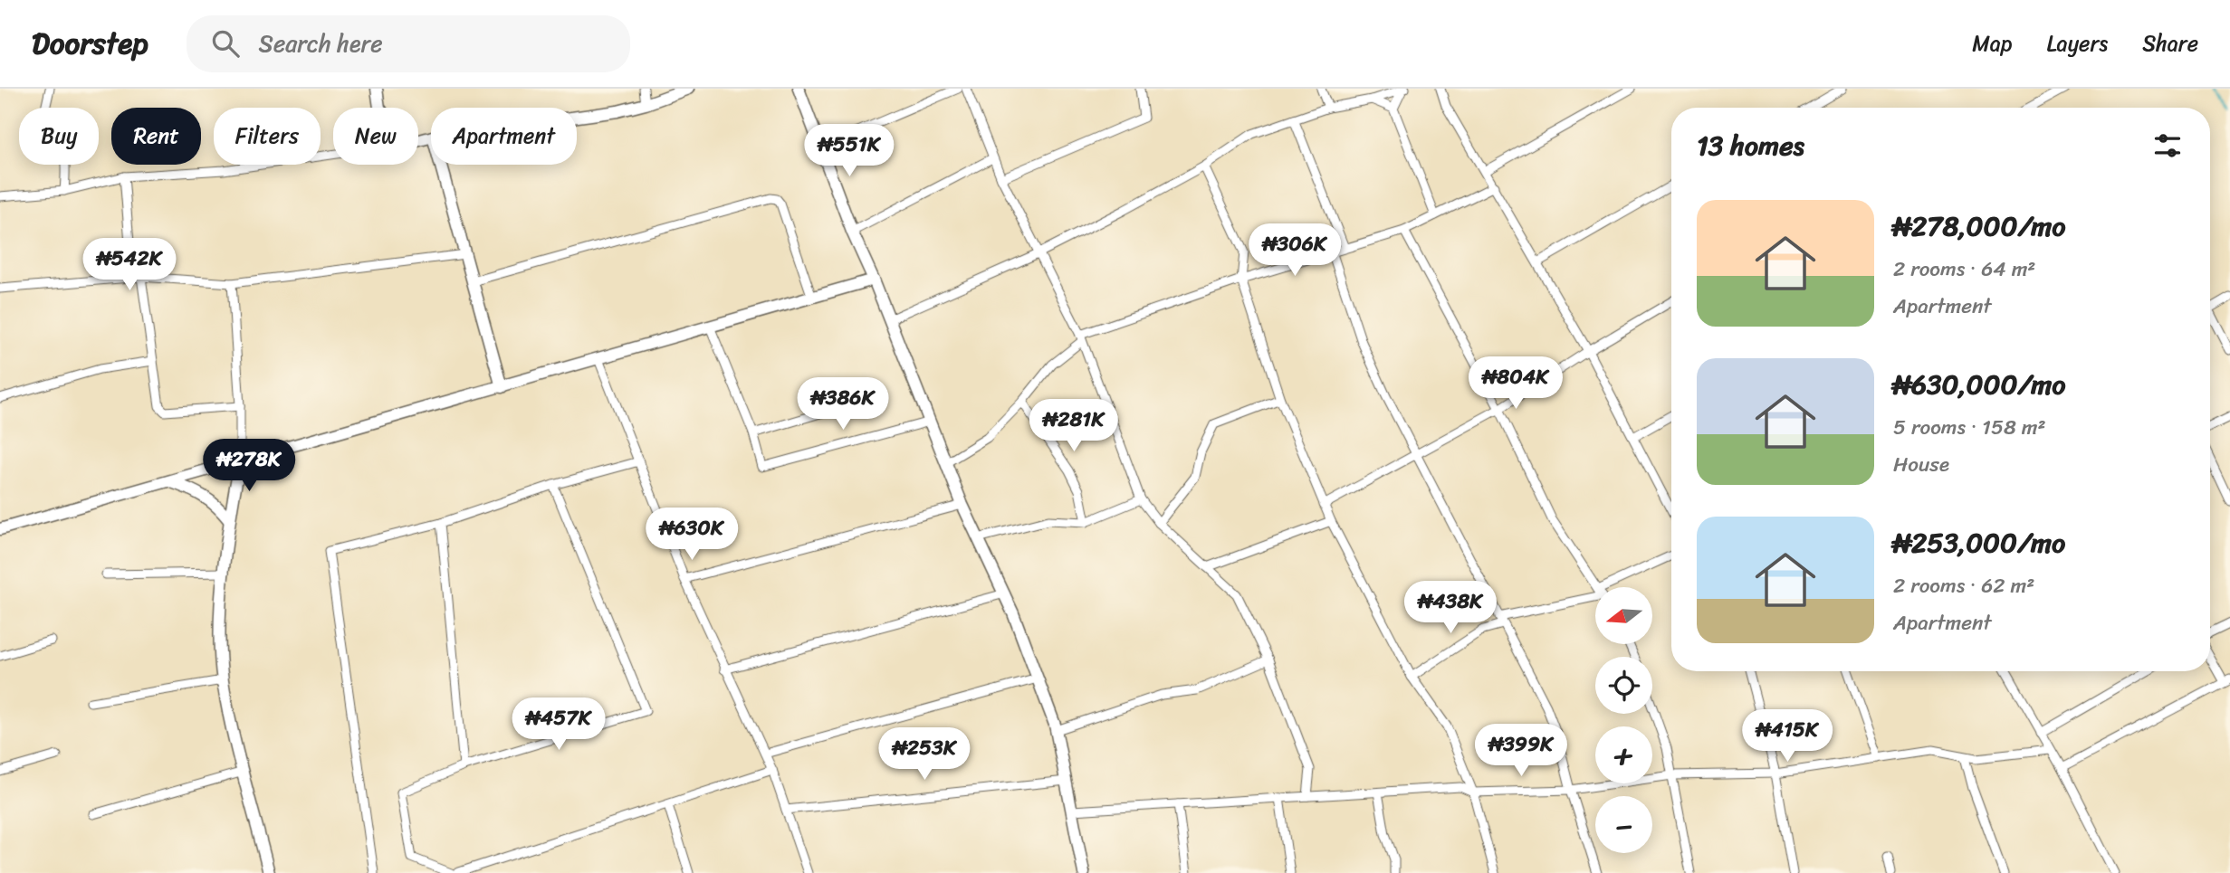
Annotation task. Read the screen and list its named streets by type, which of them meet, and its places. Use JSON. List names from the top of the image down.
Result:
{
  "north": "left",
  "page": {
    "header": "Doorstep",
    "search": "Search here",
    "nav": ["Map", "Layers", "Share"],
    "chip": [
      "Buy",
      "Rent",
      "Filters",
      "New",
      "Apartment"
    ],
    "heading": "13 homes",
    "price": [
      "₦551K",
      "₦306K",
      "₦542K",
      "₦804K",
      "₦386K",
      "₦281K",
      "₦278K",
      "₦630K",
      "₦438K",
      "₦457K",
      "₦415K",
      "₦399K",
      "₦253K"
    ],
    "list": [
      {
        "name": "₦278,000/mo",
        "note": "2 rooms · 64 m² · Apartment"
      },
      {
        "name": "₦630,000/mo",
        "note": "5 rooms · 158 m² · House"
      },
      {
        "name": "₦253,000/mo",
        "note": "2 rooms · 62 m² · Apartment"
      }
    ],
    "map_buttons": ["+", "−"]
  }
}
